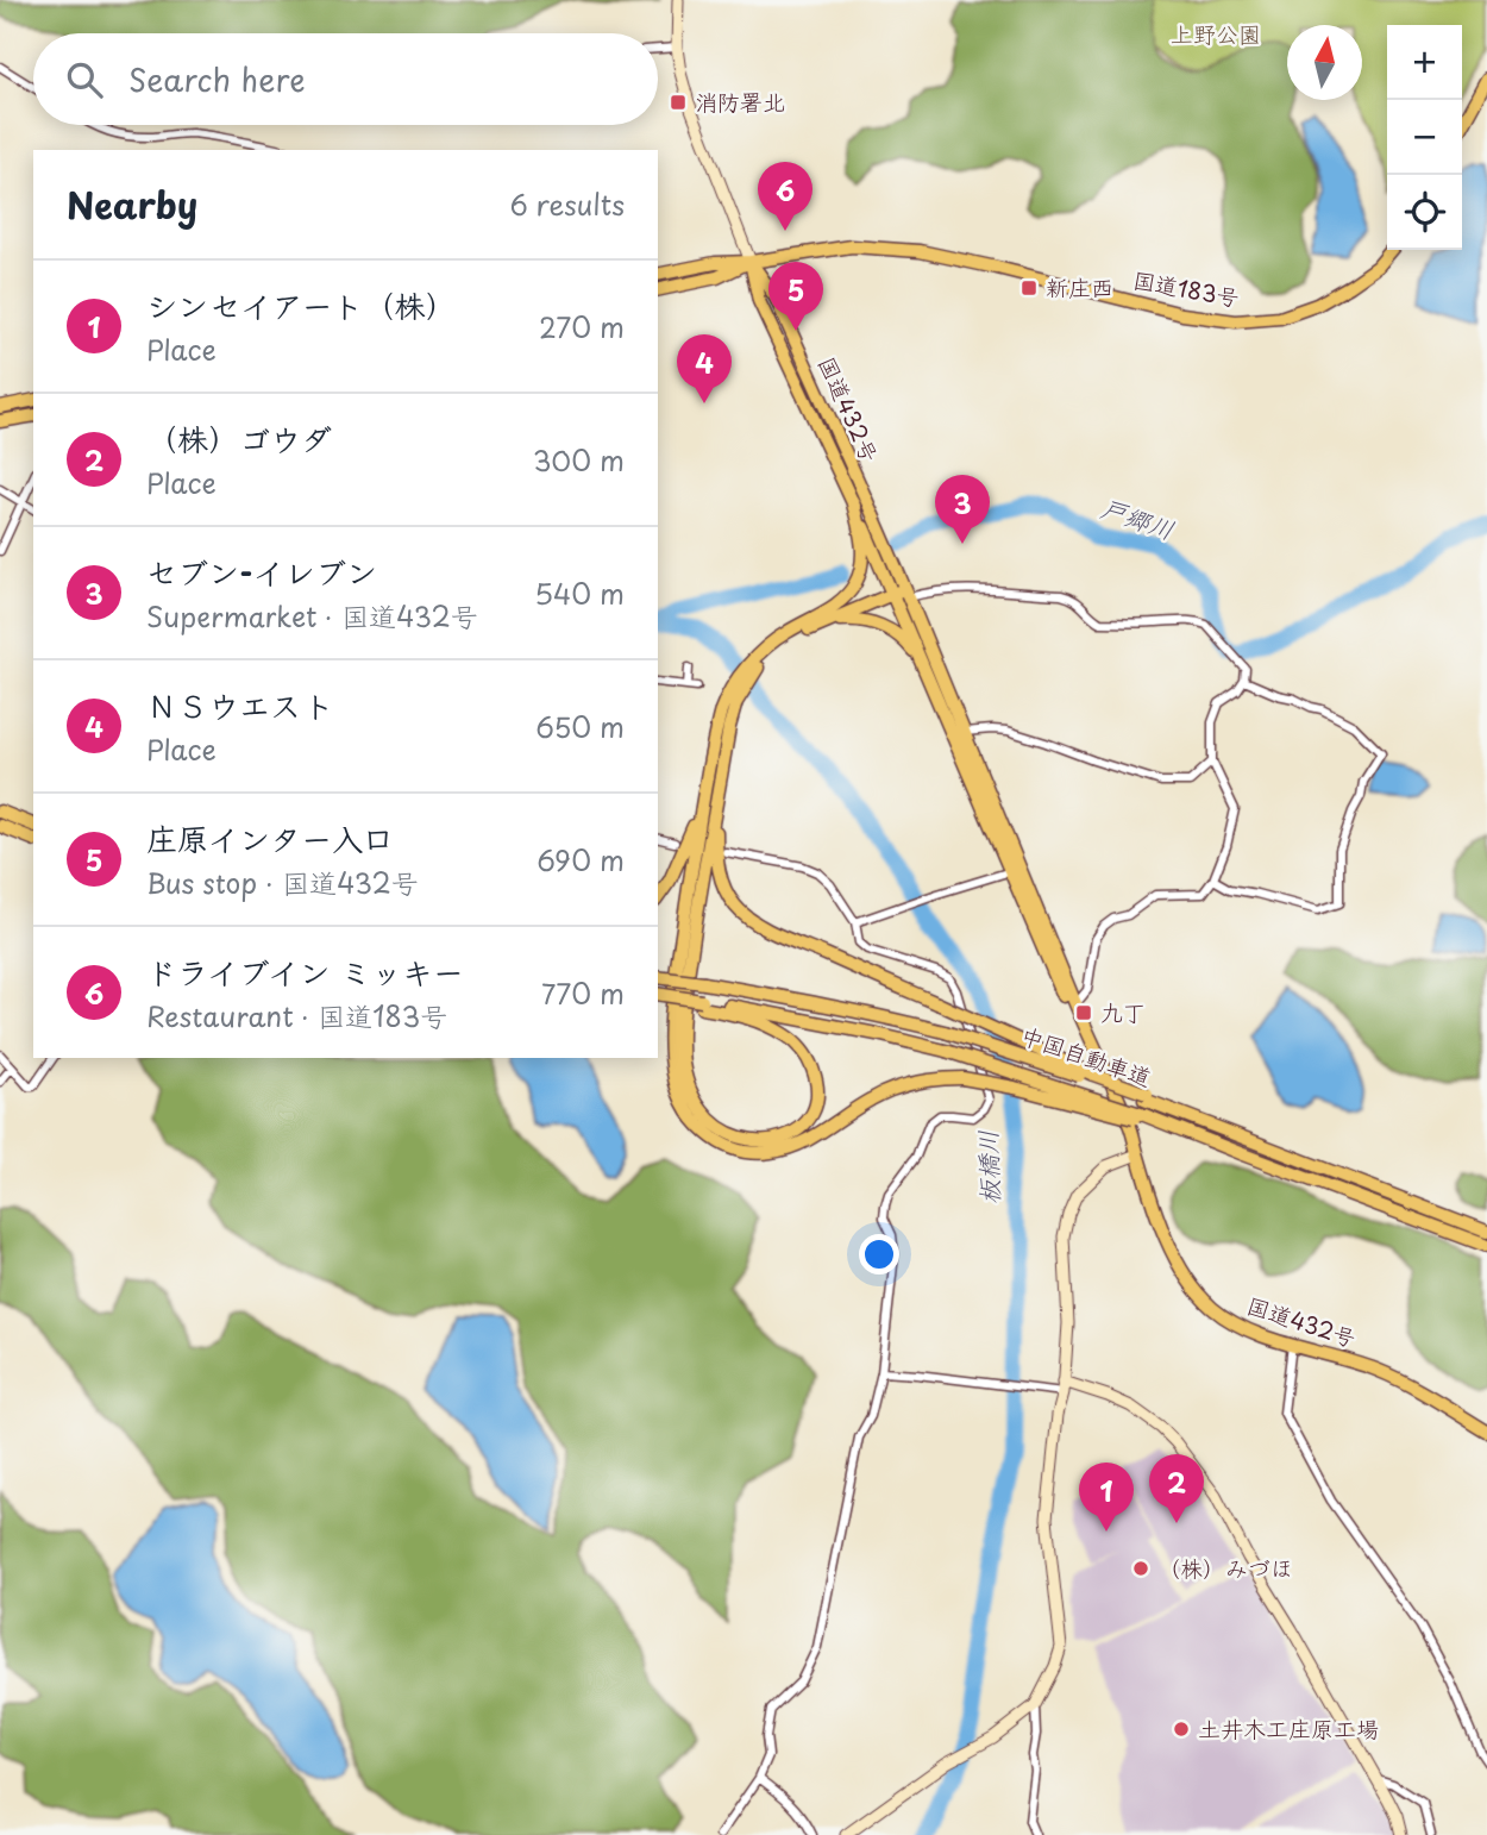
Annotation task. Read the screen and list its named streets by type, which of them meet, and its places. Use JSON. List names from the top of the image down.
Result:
{
  "streets": {
    "highway": ["国道183号", "国道432号", "中国自動車道"]
  },
  "crossings": [
    ["国道183号", "国道432号"]
  ],
  "water": ["戸郷川", "板橋川"],
  "parks": ["上野公園"],
  "places": {
    "transit": ["消防署北", "新庄西", "九丁"],
    "other": ["（株）みづほ", "土井木工庄原工場"]
  },
  "north": "top",
  "page": {
    "map_buttons": ["+", "−"],
    "search": "Search here",
    "heading": ["Nearby", "6 results"],
    "pins": [
      "6",
      "5",
      "4",
      "3",
      "2",
      "1"
    ],
    "list": [
      {
        "mark": "1",
        "name": "シンセイアート（株）",
        "note": "Place",
        "value": "270 m"
      },
      {
        "mark": "2",
        "name": "（株）ゴウダ",
        "note": "Place",
        "value": "300 m"
      },
      {
        "mark": "3",
        "name": "セブン-イレブン",
        "note": "Supermarket · 国道432号",
        "value": "540 m"
      },
      {
        "mark": "4",
        "name": "ＮＳウエスト",
        "note": "Place",
        "value": "650 m"
      },
      {
        "mark": "5",
        "name": "庄原インター入口",
        "note": "Bus stop · 国道432号",
        "value": "690 m"
      },
      {
        "mark": "6",
        "name": "ドライブイン ミッキー",
        "note": "Restaurant · 国道183号",
        "value": "770 m"
      }
    ]
  }
}
